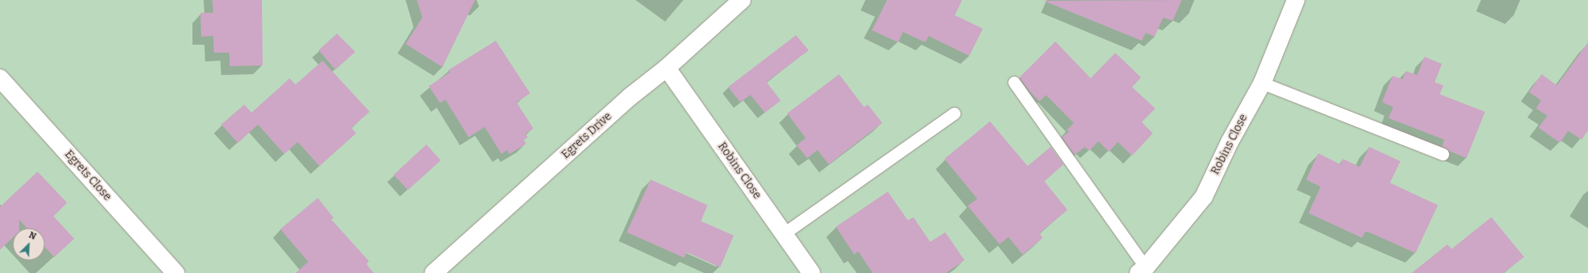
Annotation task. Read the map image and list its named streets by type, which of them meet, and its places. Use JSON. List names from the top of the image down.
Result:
{
  "streets": {
    "street": ["Egrets Drive", "Robins Close", "Egrets Close"]
  },
  "crossings": [
    ["Egrets Drive", "Robins Close"]
  ],
  "north": "top right"
}
